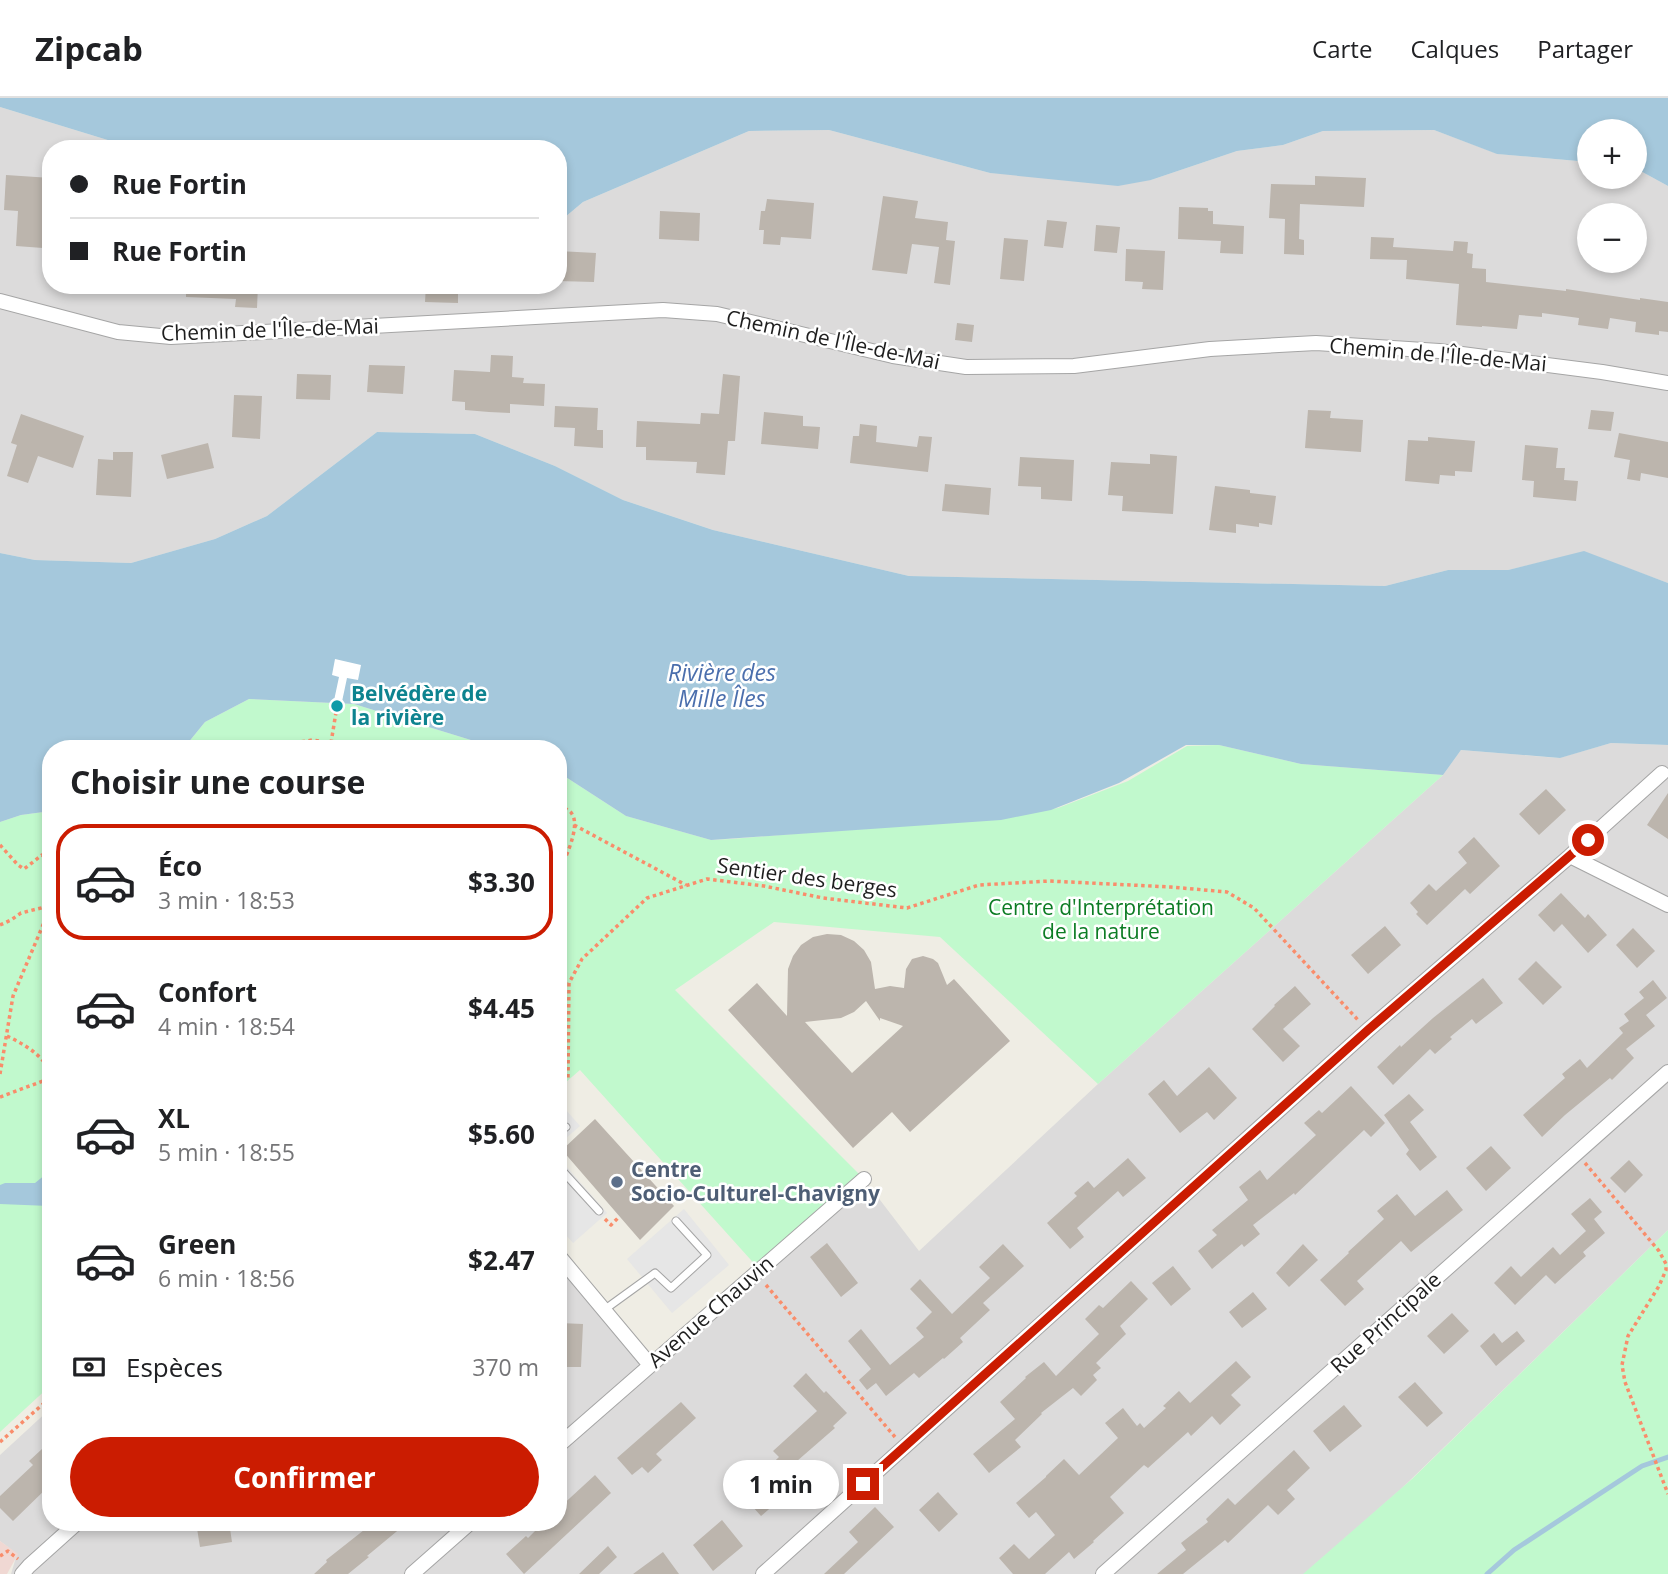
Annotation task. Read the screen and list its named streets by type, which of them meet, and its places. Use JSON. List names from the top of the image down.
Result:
{
  "streets": {
    "street": ["Chemin de l'Île-de-Mai", "Avenue Chauvin", "Rue Principale"],
    "path": ["Sentier des berges"]
  },
  "water": ["Rivière des Mille Îles"],
  "parks": ["Centre d'Interprétation de la nature"],
  "places": ["Belvédère de la rivière", "Centre Socio-Culturel-Chavigny"],
  "page": {
    "header": "Zipcab",
    "nav": ["Carte", "Calques", "Partager"],
    "map_buttons": ["+", "−"],
    "banner": ["Rue Fortin", "Rue Fortin"],
    "heading": "Choisir une course",
    "list": [
      {
        "name": "Éco",
        "note": "3 min · 18:53",
        "value": "$3.30"
      },
      {
        "name": "Confort",
        "note": "4 min · 18:54",
        "value": "$4.45"
      },
      {
        "name": "XL",
        "note": "5 min · 18:55",
        "value": "$5.60"
      },
      {
        "name": "Green",
        "note": "6 min · 18:56",
        "value": "$2.47"
      }
    ],
    "pay": ["Espèces", "370 m"],
    "buttons": "Confirmer",
    "bubble": "1 min"
  }
}
